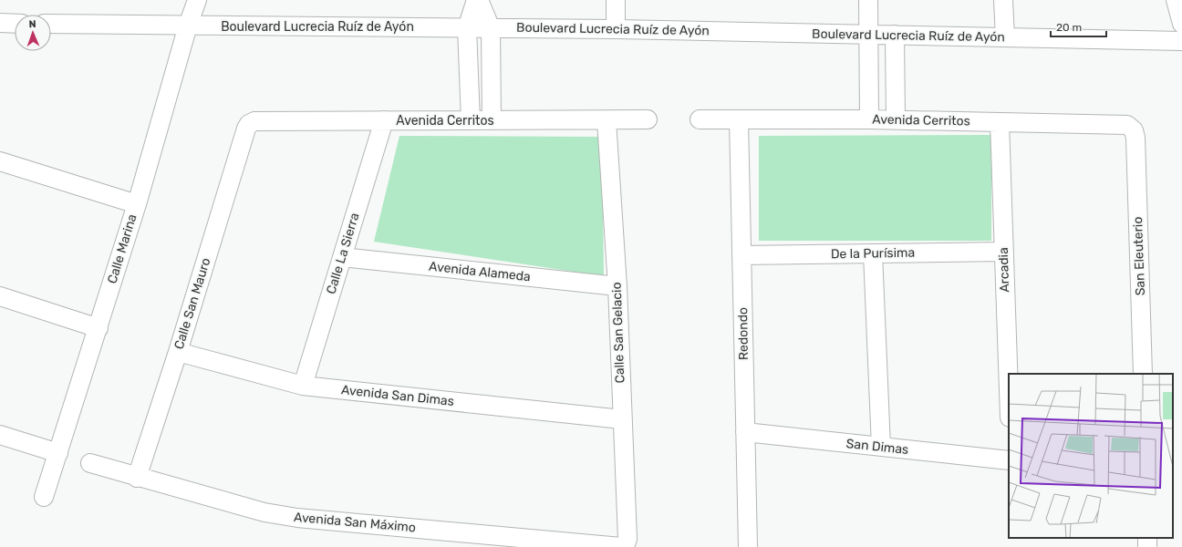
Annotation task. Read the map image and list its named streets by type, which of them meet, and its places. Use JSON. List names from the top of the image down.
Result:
{
  "streets": {
    "street": [
      "Boulevard Lucrecia Ruíz de Ayón",
      "Avenida Cerritos",
      "Calle Marina",
      "Calle La Sierra",
      "De la Purísima",
      "San Eleuterio",
      "Arcadia",
      "Avenida Alameda",
      "Calle San Mauro",
      "Calle San Gelacio",
      "Redondo",
      "Avenida San Dimas",
      "San Dimas",
      "Avenida San Máximo"
    ]
  },
  "crossings": [
    ["Boulevard Lucrecia Ruíz de Ayón", "Calle Marina"],
    ["Avenida Cerritos", "Calle La Sierra"],
    ["Avenida Cerritos", "San Eleuterio"],
    ["Avenida Cerritos", "Arcadia"],
    ["Avenida Cerritos", "Calle San Mauro"],
    ["Avenida Cerritos", "Calle San Gelacio"],
    ["Avenida Cerritos", "Redondo"],
    ["Calle La Sierra", "Avenida Alameda"],
    ["Calle La Sierra", "Avenida San Dimas"],
    ["De la Purísima", "Arcadia"],
    ["De la Purísima", "Redondo"],
    ["Avenida Alameda", "Calle San Gelacio"],
    ["Calle San Mauro", "Avenida San Dimas"],
    ["Calle San Mauro", "Avenida San Máximo"],
    ["Calle San Gelacio", "Avenida San Dimas"],
    ["Calle San Gelacio", "Avenida San Máximo"],
    ["Redondo", "San Dimas"]
  ],
  "scale_bar": "20 m",
  "north": "top"
}
